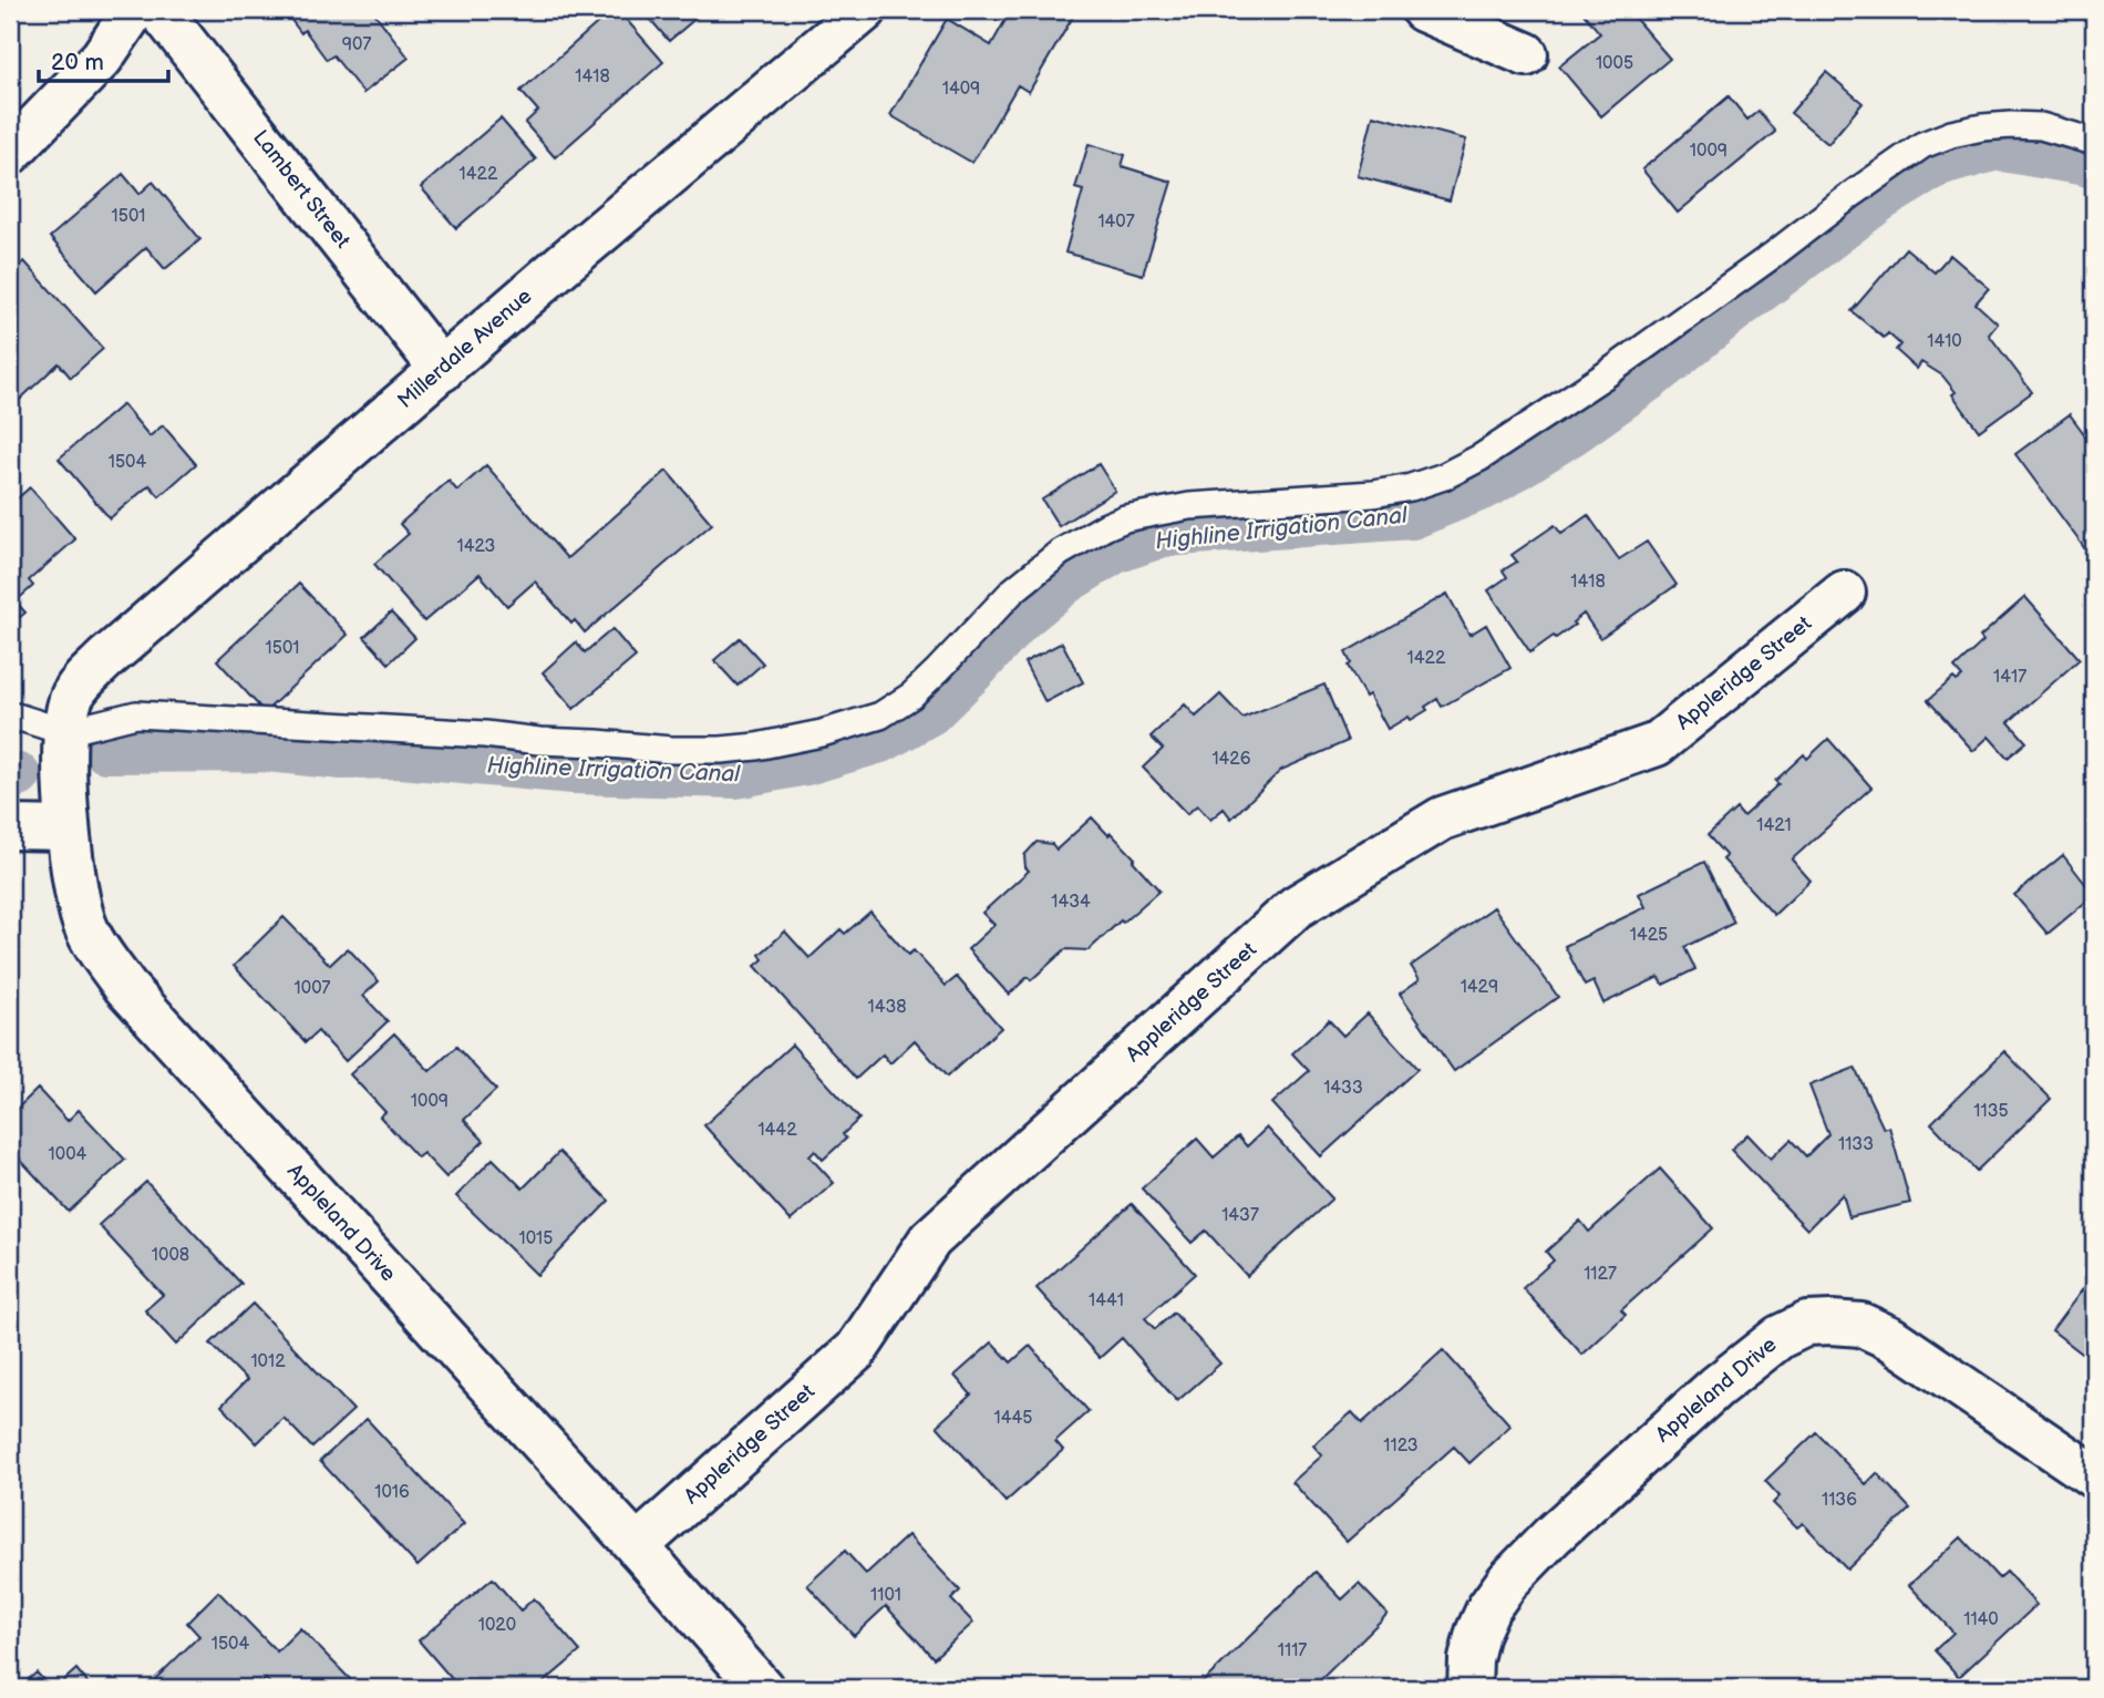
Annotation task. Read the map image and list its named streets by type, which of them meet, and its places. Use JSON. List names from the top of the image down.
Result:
{
  "streets": {
    "street": [
      "Lambert Street",
      "Millerdale Avenue",
      "Appleridge Street",
      "Appleland Drive"
    ]
  },
  "crossings": [
    ["Lambert Street", "Millerdale Avenue"],
    ["Millerdale Avenue", "Appleland Drive"],
    ["Appleridge Street", "Appleland Drive"]
  ],
  "water": ["Highline Irrigation Canal"],
  "house_numbers": [
    "907",
    "1005",
    "1418",
    "1409",
    "1009",
    "1422",
    "1501",
    "1407",
    "1410",
    "1504",
    "1423",
    "1418",
    "1501",
    "1422",
    "1417",
    "1426",
    "1421",
    "1434",
    "1425",
    "1429",
    "1007",
    "1438",
    "1433",
    "1009",
    "1135",
    "1442",
    "1133",
    "1004",
    "1437",
    "1015",
    "1008",
    "1127",
    "1441",
    "1012",
    "1445",
    "1123",
    "1016",
    "1136",
    "1101",
    "1140",
    "1020",
    "1504",
    "1117"
  ],
  "scale_bar": "20 m"
}
